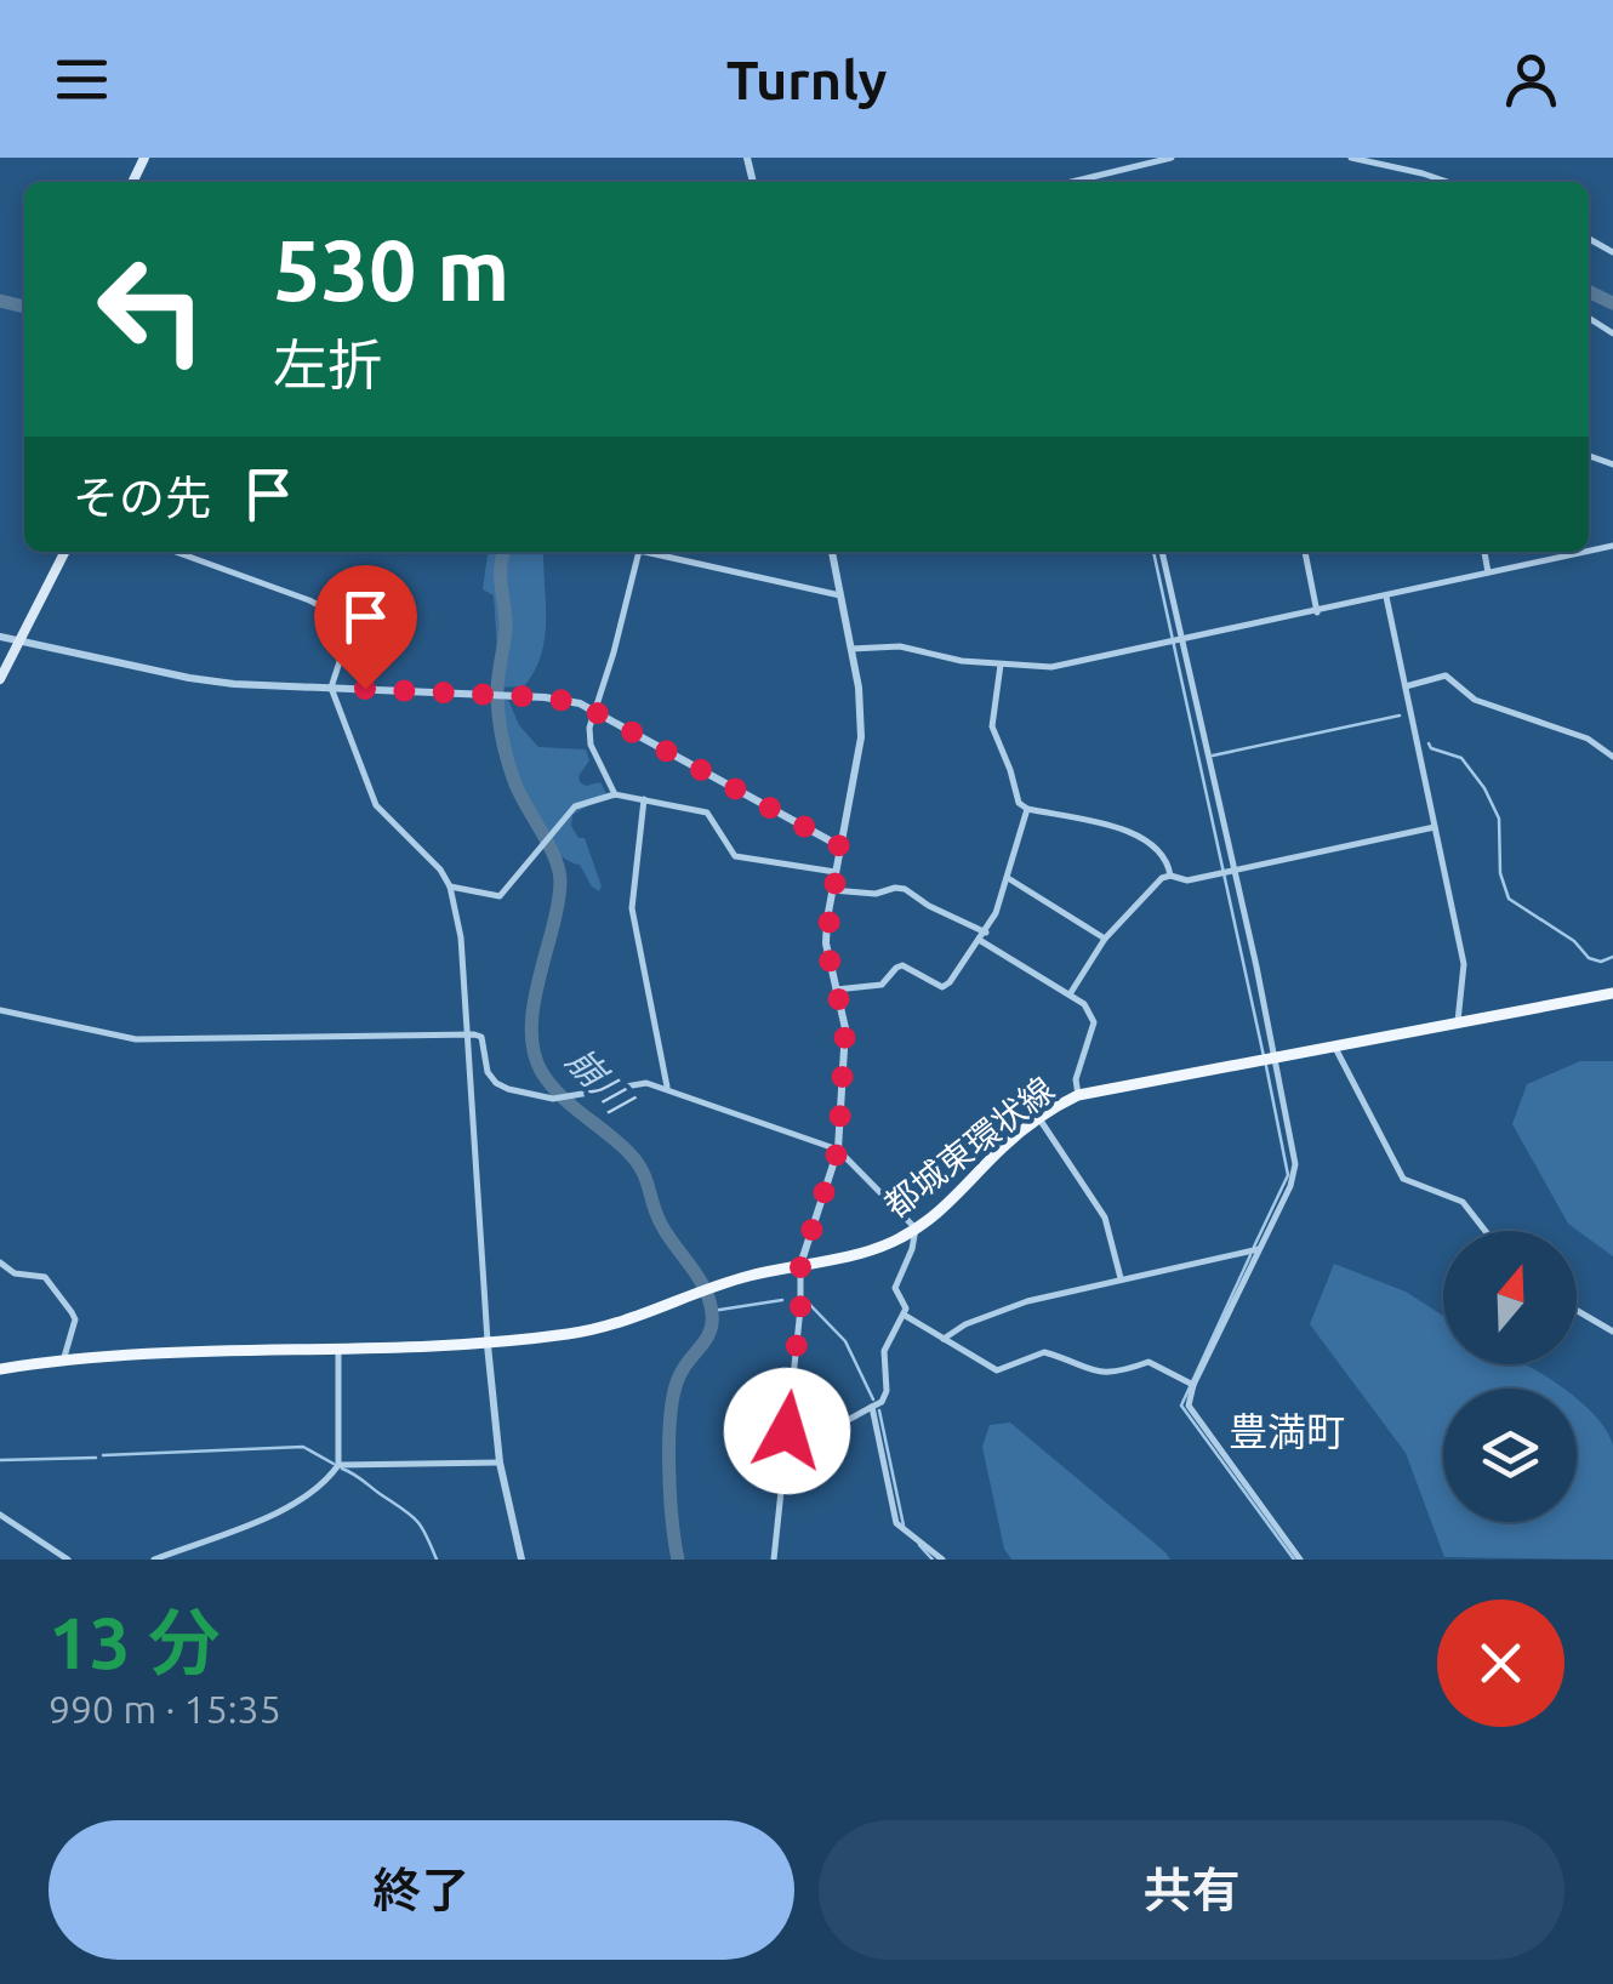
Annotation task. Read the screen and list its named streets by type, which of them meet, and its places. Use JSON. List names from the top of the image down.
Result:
{
  "streets": {
    "main road": ["都城東環状線"]
  },
  "districts": ["豊満町"],
  "water": ["崩川"],
  "north": "top",
  "page": {
    "header": "Turnly",
    "turn": ["530 m", "左折"],
    "then": "その先",
    "heading": ["13 分", "990 m · 15:35"],
    "buttons": ["終了", "共有"]
  }
}
